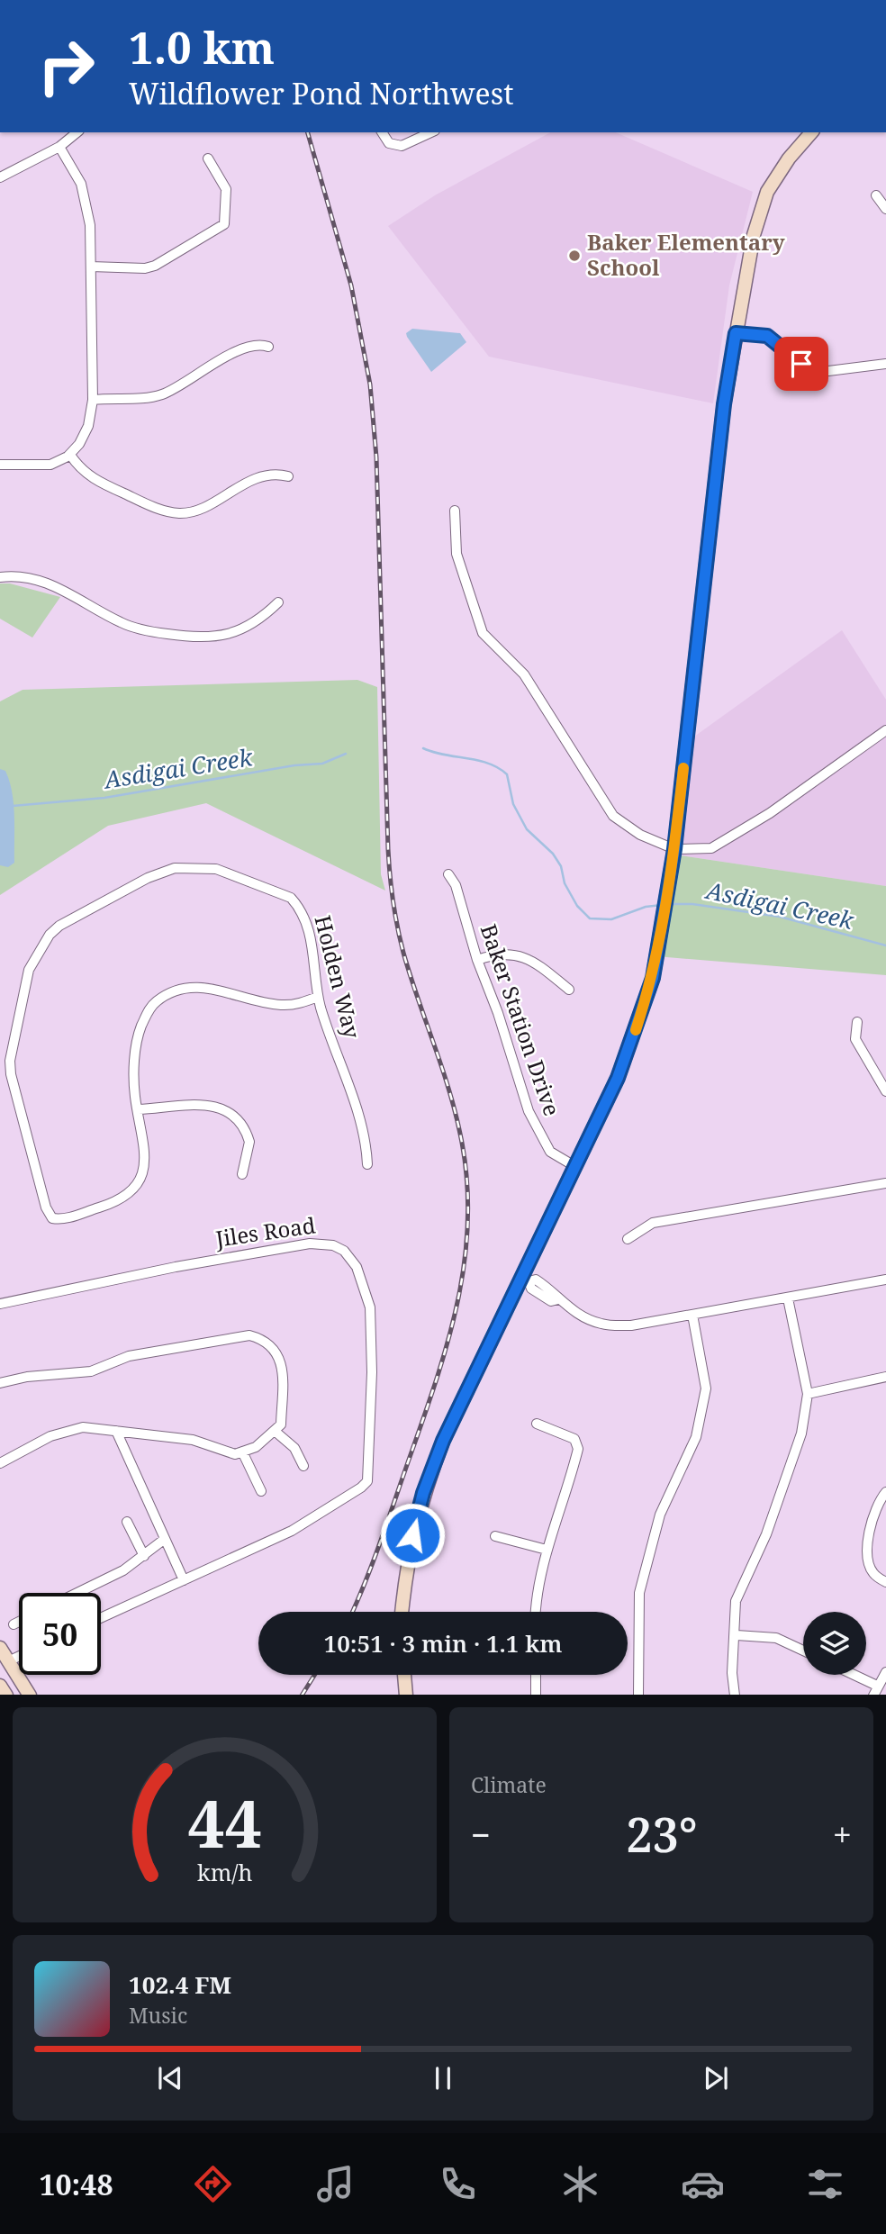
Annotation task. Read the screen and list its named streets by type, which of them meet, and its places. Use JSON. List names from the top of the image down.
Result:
{
  "streets": {
    "street": ["Holden Way", "Baker Station Drive", "Jiles Road"]
  },
  "water": ["Asdigai Creek"],
  "places": ["Baker Elementary School"],
  "page": {
    "turn": ["1.0 km", "Wildflower Pond Northwest"],
    "limit": "50",
    "trip": "10:51 · 3 min · 1.1 km",
    "tile": "Climate",
    "heat": ["−", "23°", "+"],
    "song": ["102.4 FM", "Music"],
    "tabs": "10:48",
    "gauge": ["44", "km/h"]
  }
}
